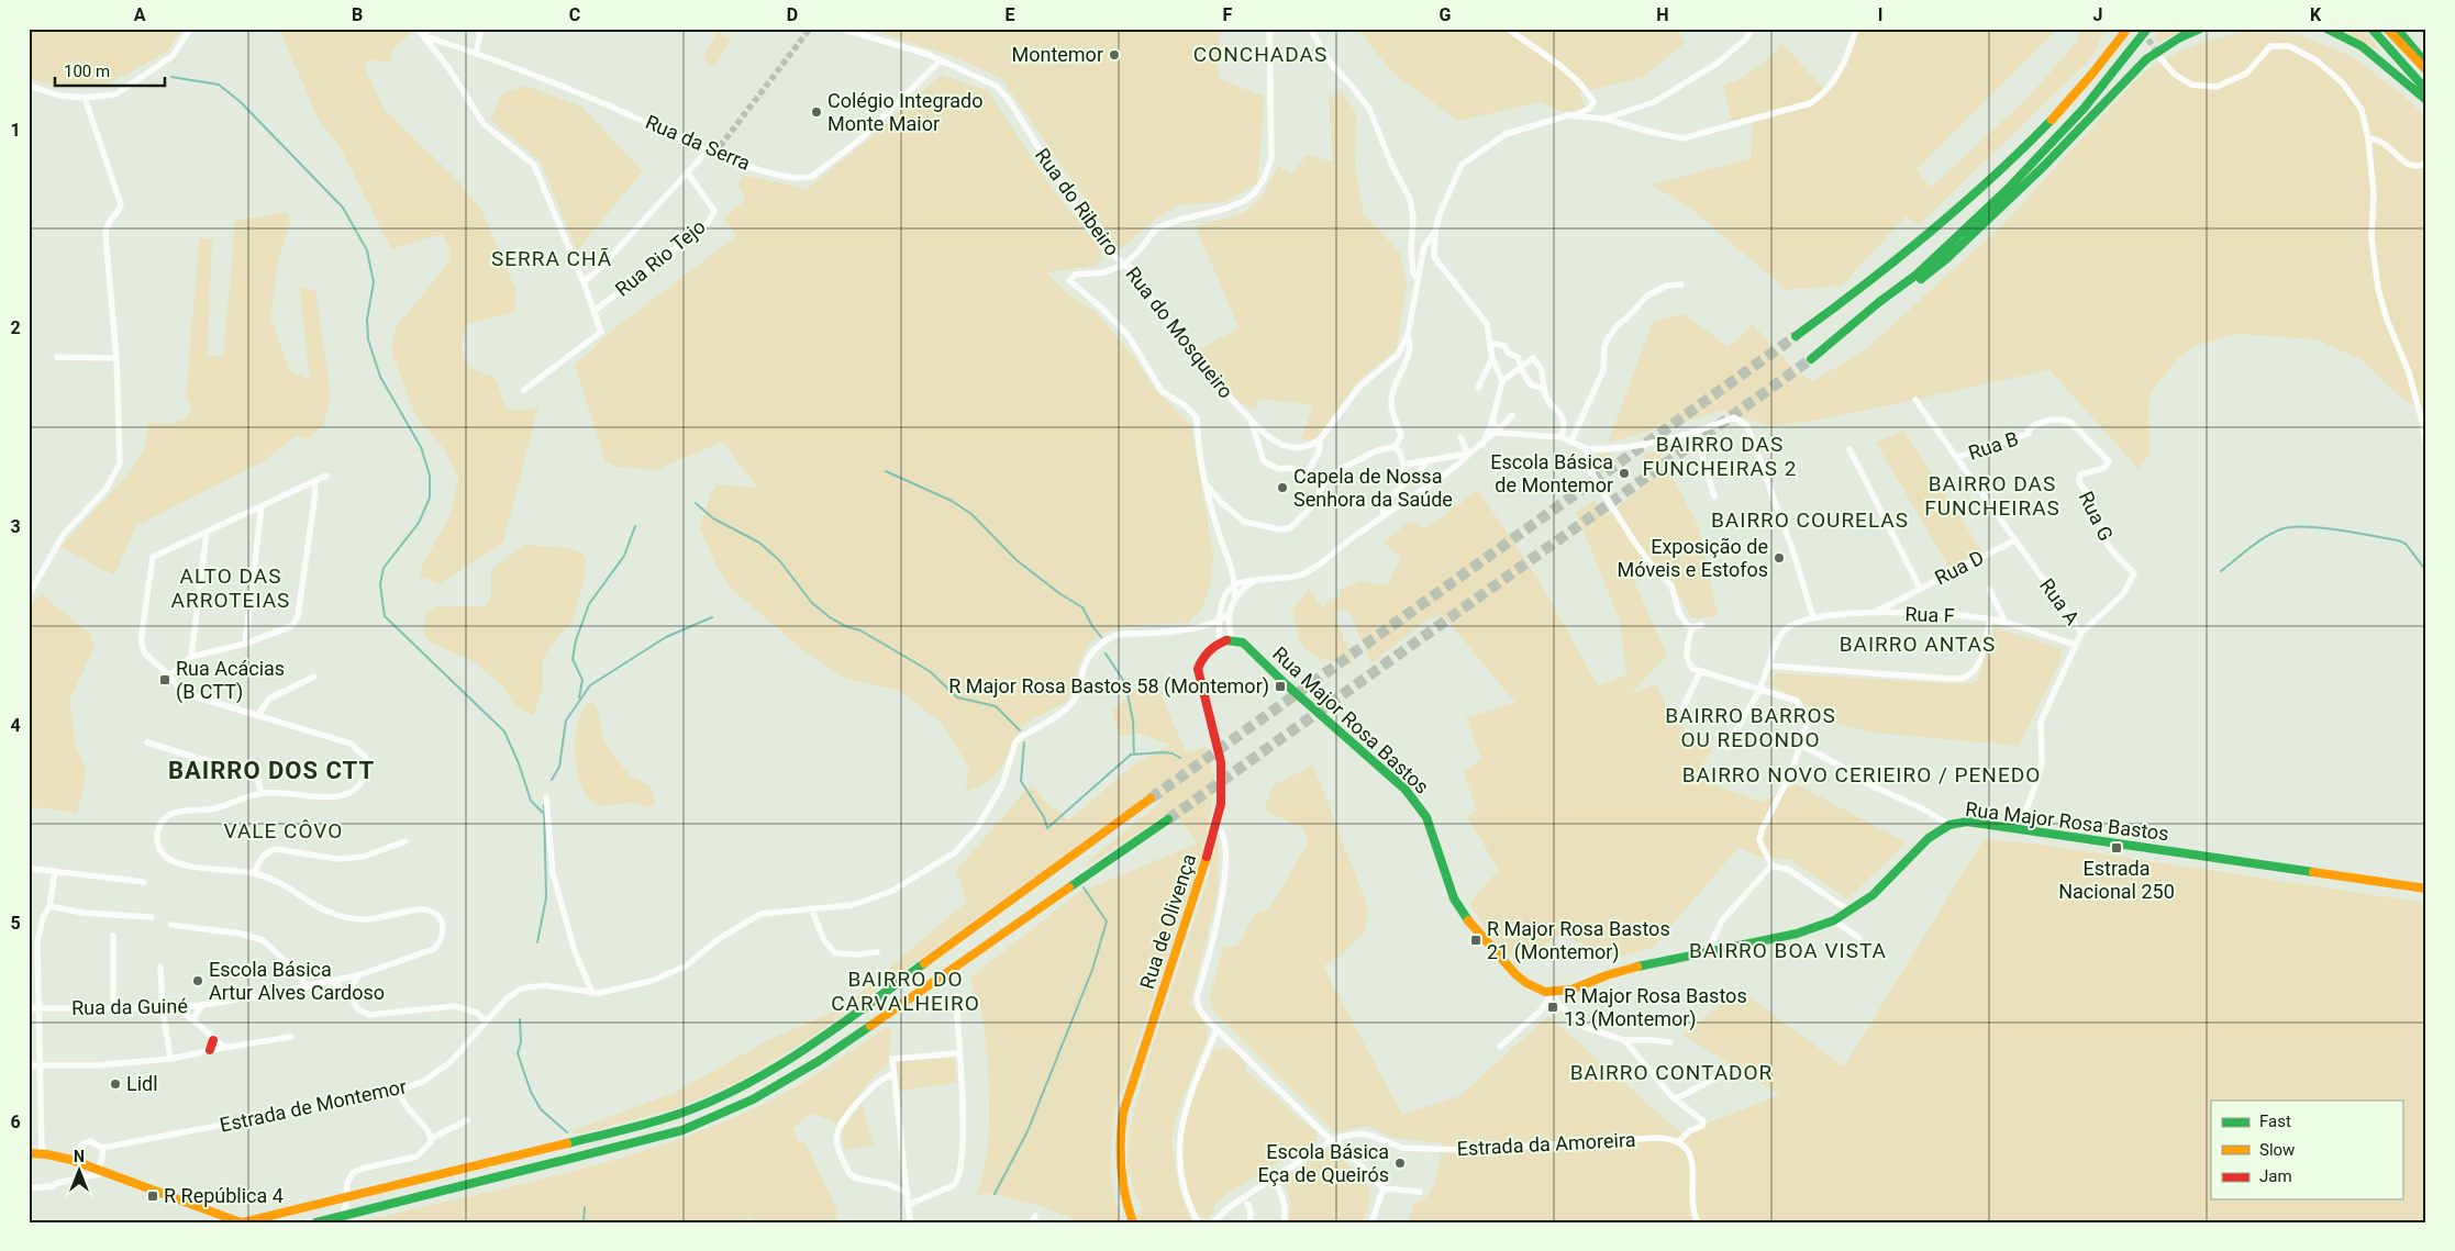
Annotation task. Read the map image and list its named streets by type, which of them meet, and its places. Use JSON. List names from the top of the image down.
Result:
{
  "streets": {
    "main road": ["Rua Major Rosa Bastos", "Rua de Olivença"],
    "street": [
      "Rua da Serra",
      "Rua do Ribeiro",
      "Rua Rio Tejo",
      "Rua do Mosqueiro",
      "Rua B",
      "Rua G",
      "Rua D",
      "Rua A",
      "Rua F",
      "Rua da Guiné",
      "Estrada de Montemor",
      "Estrada da Amoreira"
    ]
  },
  "crossings": [
    ["Rua da Serra", "Rua do Ribeiro"],
    ["Rua do Ribeiro", "Rua do Mosqueiro"],
    ["Rua B", "Rua G"],
    ["Rua B", "Rua A"],
    ["Rua G", "Rua A"],
    ["Rua D", "Rua A"],
    ["Rua D", "Rua F"],
    ["Rua A", "Rua F"],
    ["Rua A", "Rua Major Rosa Bastos"],
    ["Rua Major Rosa Bastos", "Rua de Olivença"]
  ],
  "districts": [
    "CONCHADAS",
    "SERRA CHÃ",
    "BAIRRO DAS FUNCHEIRAS 2",
    "BAIRRO DAS FUNCHEIRAS",
    "BAIRRO COURELAS",
    "ALTO DAS ARROTEIAS",
    "BAIRRO ANTAS",
    "BAIRRO BARROS OU REDONDO",
    "BAIRRO DOS CTT",
    "BAIRRO NOVO CERIEIRO / PENEDO",
    "VALE CÔVO",
    "BAIRRO BOA VISTA",
    "BAIRRO DO CARVALHEIRO",
    "BAIRRO CONTADOR"
  ],
  "places": {
    "other": [
      "Montemor",
      "Colégio Integrado Monte Maior",
      "Escola Básica de Montemor",
      "Capela de Nossa Senhora da Saúde",
      "Exposição de Móveis e Estofos",
      "Escola Básica Artur Alves Cardoso",
      "Lidl",
      "Escola Básica Eça de Queirós"
    ],
    "transit": [
      "Rua Acácias (B CTT)",
      "R Major Rosa Bastos 58 (Montemor)",
      "Estrada Nacional 250",
      "R Major Rosa Bastos 21 (Montemor)",
      "R Major Rosa Bastos 13 (Montemor)",
      "R República 4"
    ]
  },
  "legend": ["Fast", "Slow", "Jam"],
  "scale_bar": "100 m",
  "north": "top",
  "grid": {
    "columns": [
      "A",
      "B",
      "C",
      "D",
      "E",
      "F",
      "G",
      "H",
      "I",
      "J",
      "K"
    ],
    "rows": [
      "1",
      "2",
      "3",
      "4",
      "5",
      "6"
    ]
  }
}
